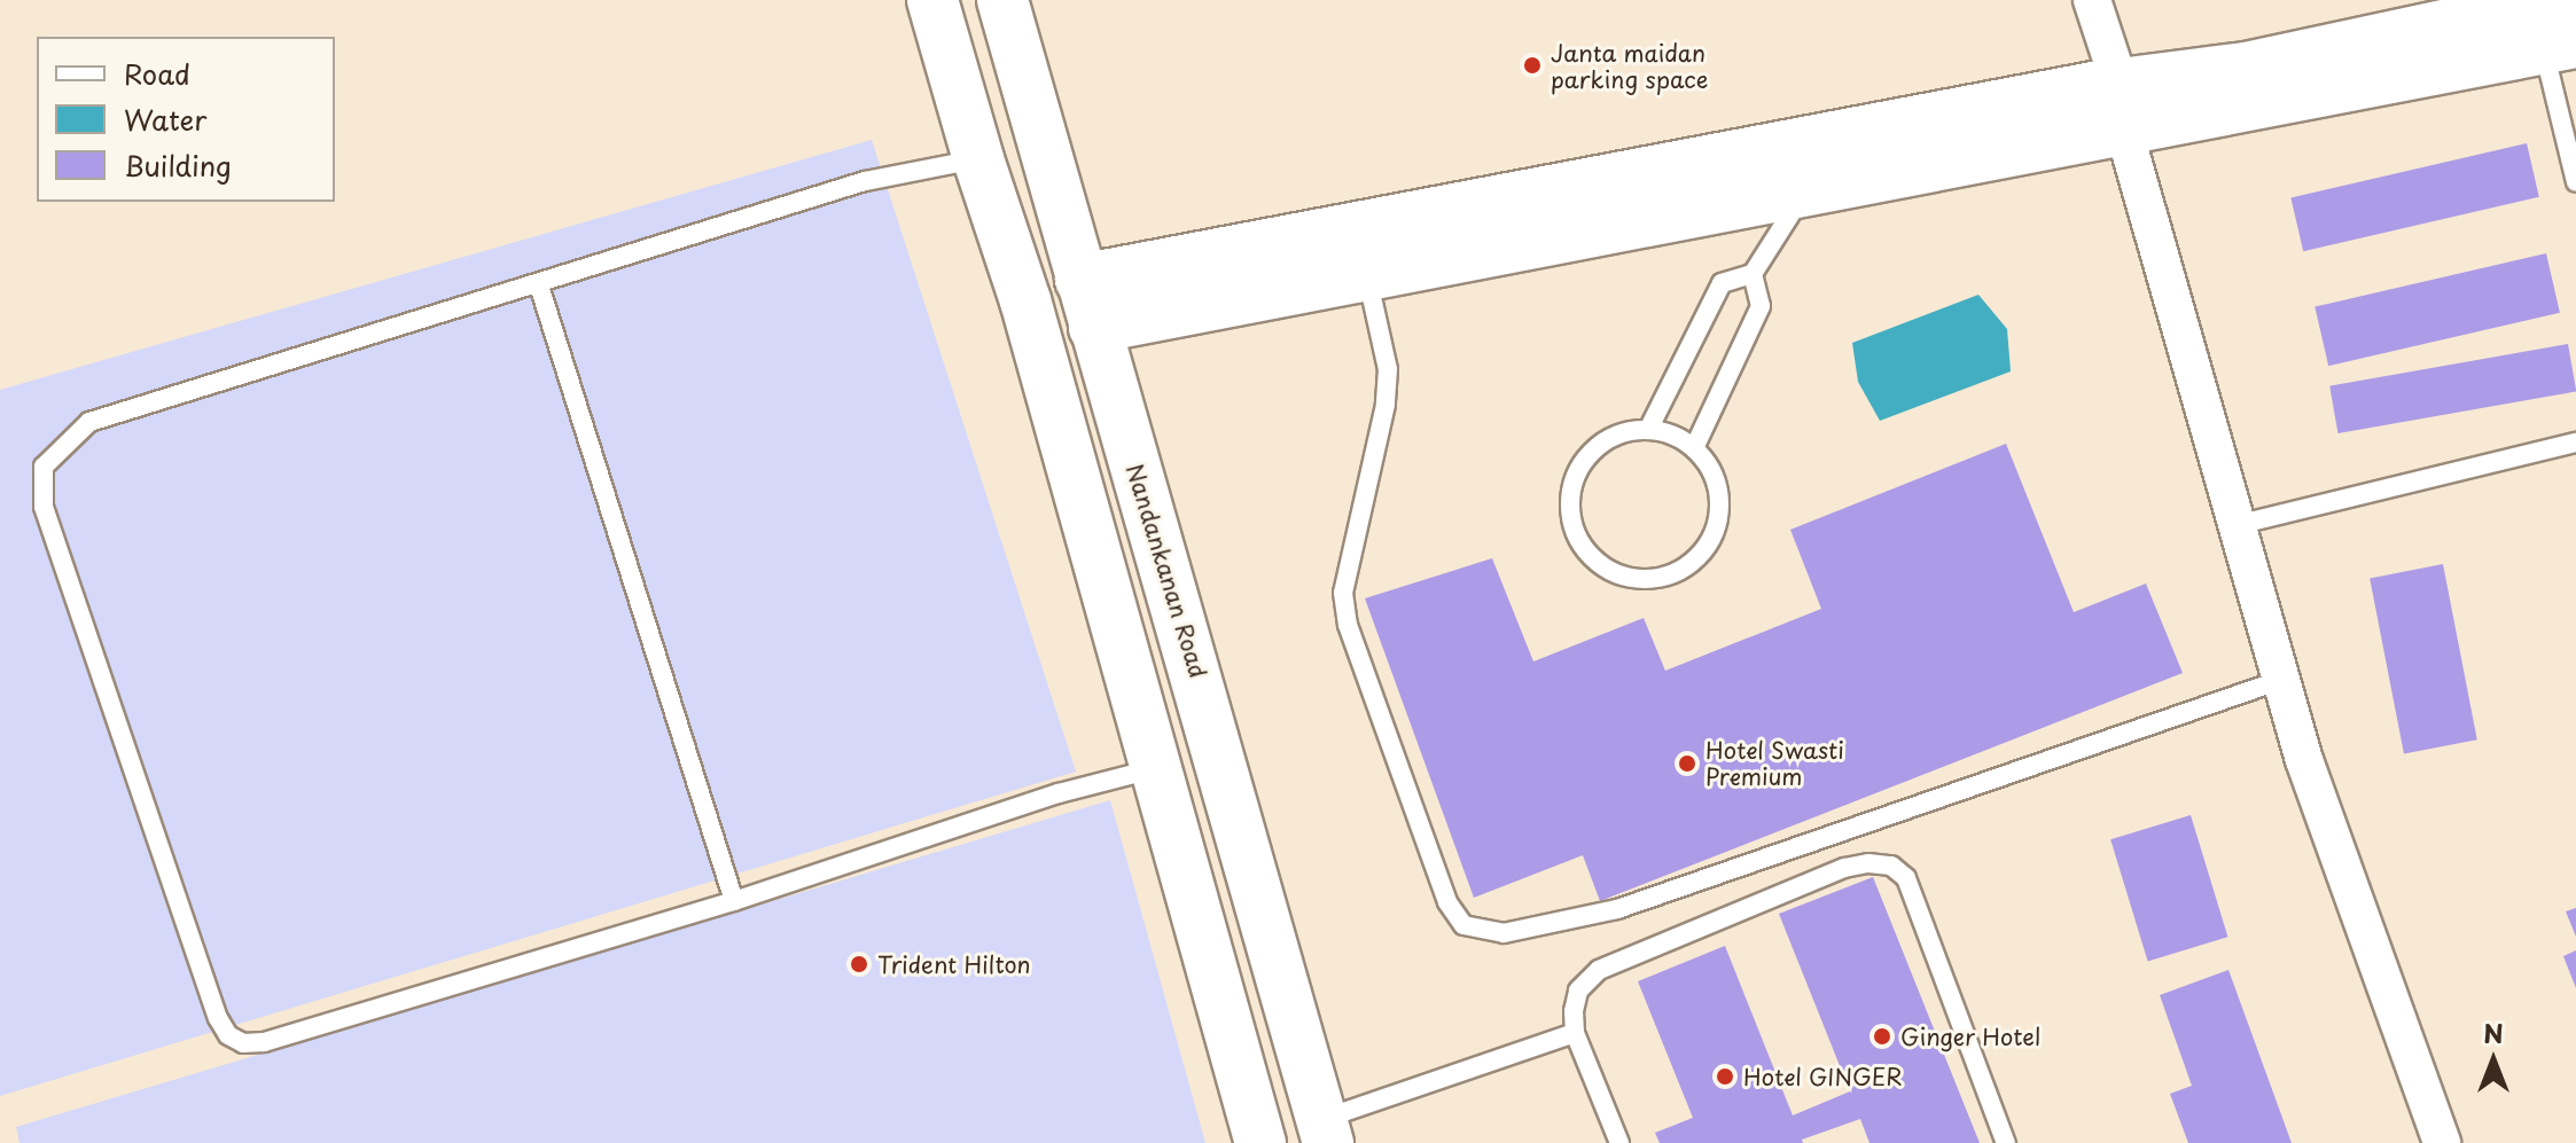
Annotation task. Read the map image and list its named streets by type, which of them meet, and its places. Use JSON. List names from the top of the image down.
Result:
{
  "streets": {
    "street": ["Nandankanan Road"]
  },
  "places": [
    "Janta maidan parking space",
    "Hotel Swasti Premium",
    "Trident Hilton",
    "Ginger Hotel",
    "Hotel GINGER"
  ],
  "legend": ["Road", "Water", "Building"],
  "north": "top"
}
